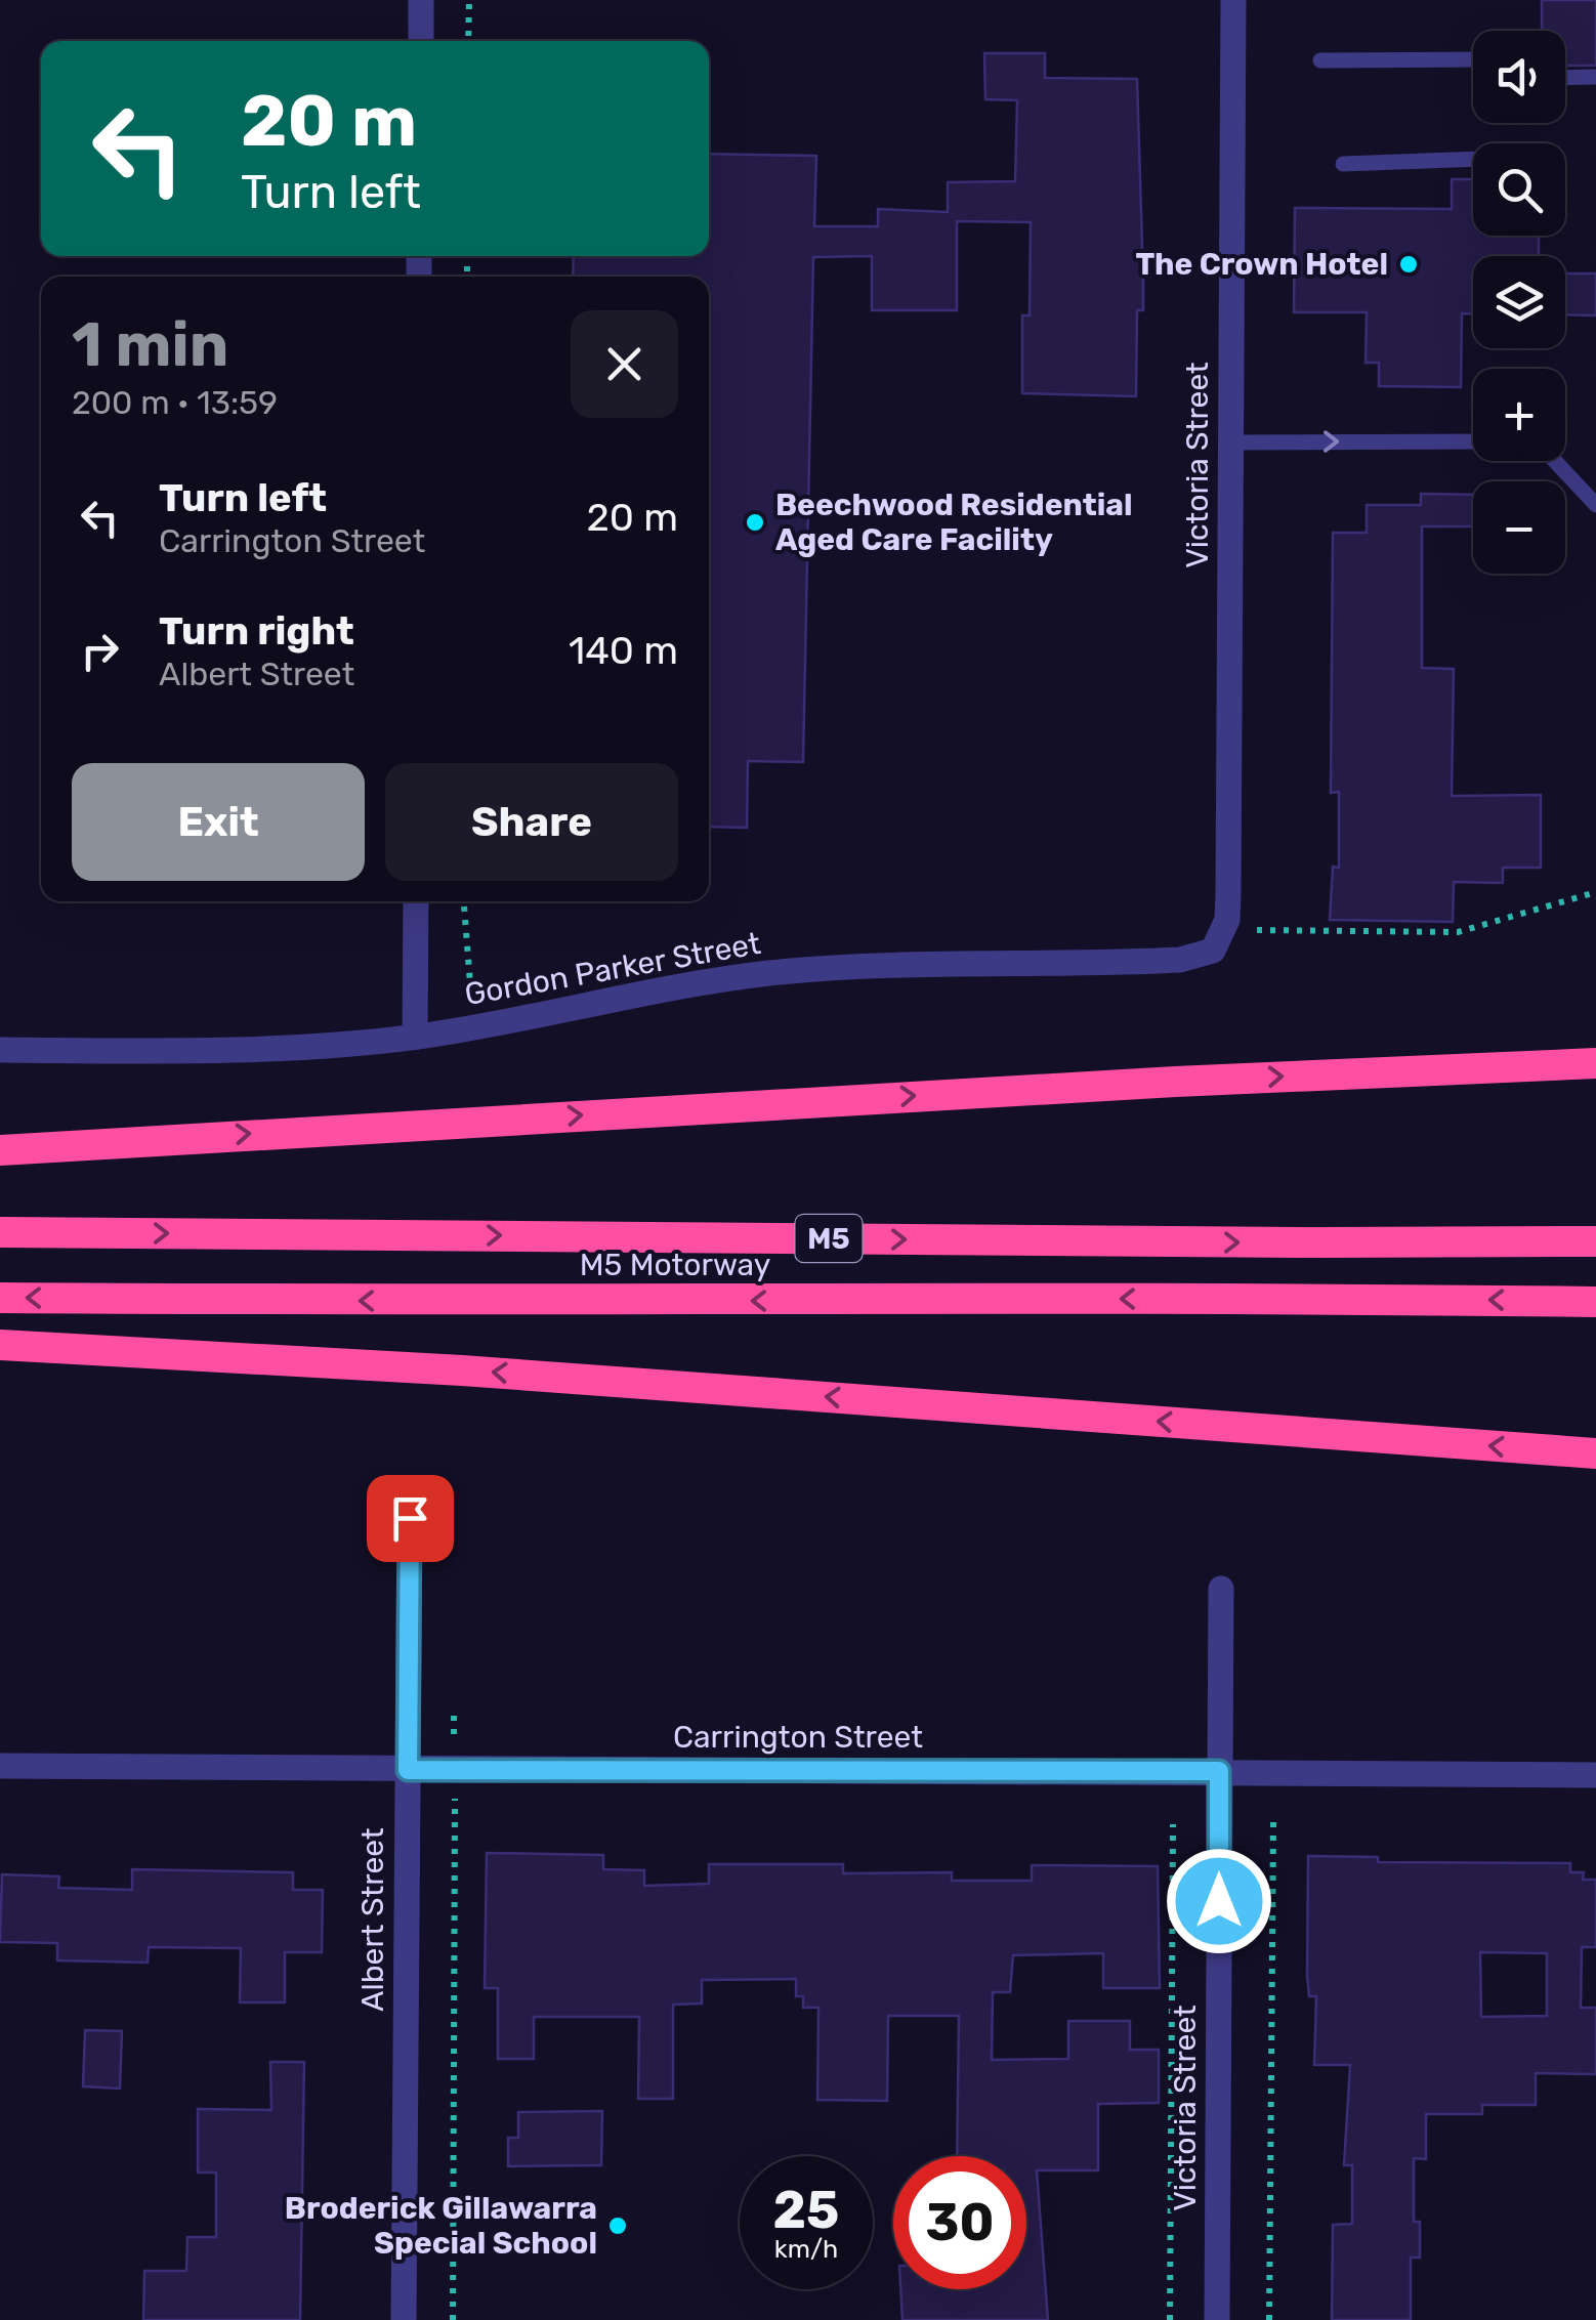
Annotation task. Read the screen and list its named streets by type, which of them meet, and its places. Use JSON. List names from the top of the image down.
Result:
{
  "streets": {
    "highway": ["M5", "M5 Motorway"],
    "street": [
      "Victoria Street",
      "Gordon Parker Street",
      "Carrington Street",
      "Albert Street"
    ]
  },
  "crossings": [
    ["Victoria Street", "Gordon Parker Street"],
    ["Victoria Street", "Carrington Street"],
    ["Carrington Street", "Albert Street"]
  ],
  "places": ["The Crown Hotel", "Beechwood Residential Aged Care Facility", "Broderick Gillawarra Special School"],
  "page": {
    "map_buttons": ["+", "−"],
    "turn": ["20 m", "Turn left"],
    "heading": ["1 min", "200 m · 13:59"],
    "list": [
      {
        "name": "Turn left",
        "note": "Carrington Street",
        "value": "20 m"
      },
      {
        "name": "Turn right",
        "note": "Albert Street",
        "value": "140 m"
      }
    ],
    "buttons": ["Exit", "Share"],
    "speed": "25 km/h",
    "limit": "30"
  }
}
